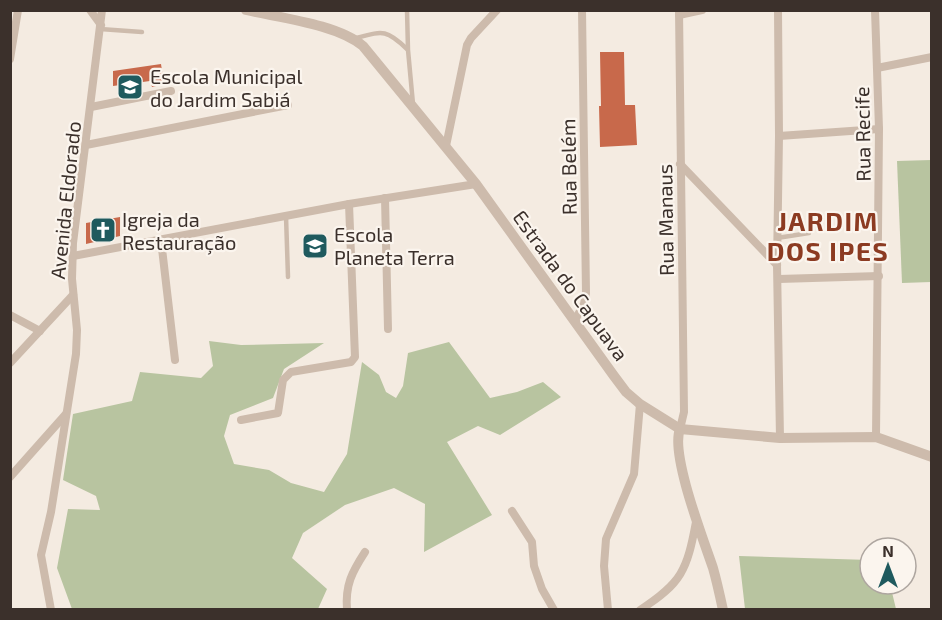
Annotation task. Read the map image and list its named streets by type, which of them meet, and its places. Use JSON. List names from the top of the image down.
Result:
{
  "streets": {
    "street": [
      "Rua Recife",
      "Rua Belém",
      "Avenida Eldorado",
      "Rua Manaus",
      "Estrada do Capuava"
    ]
  },
  "crossings": [
    ["Rua Recife", "Estrada do Capuava"],
    ["Rua Belém", "Estrada do Capuava"],
    ["Rua Manaus", "Estrada do Capuava"]
  ],
  "districts": ["JARDIM DOS IPES"],
  "places": {
    "school or university": ["Escola Municipal do Jardim Sabiá", "Escola Planeta Terra"],
    "church": ["Igreja da Restauração"]
  },
  "north": "top"
}
